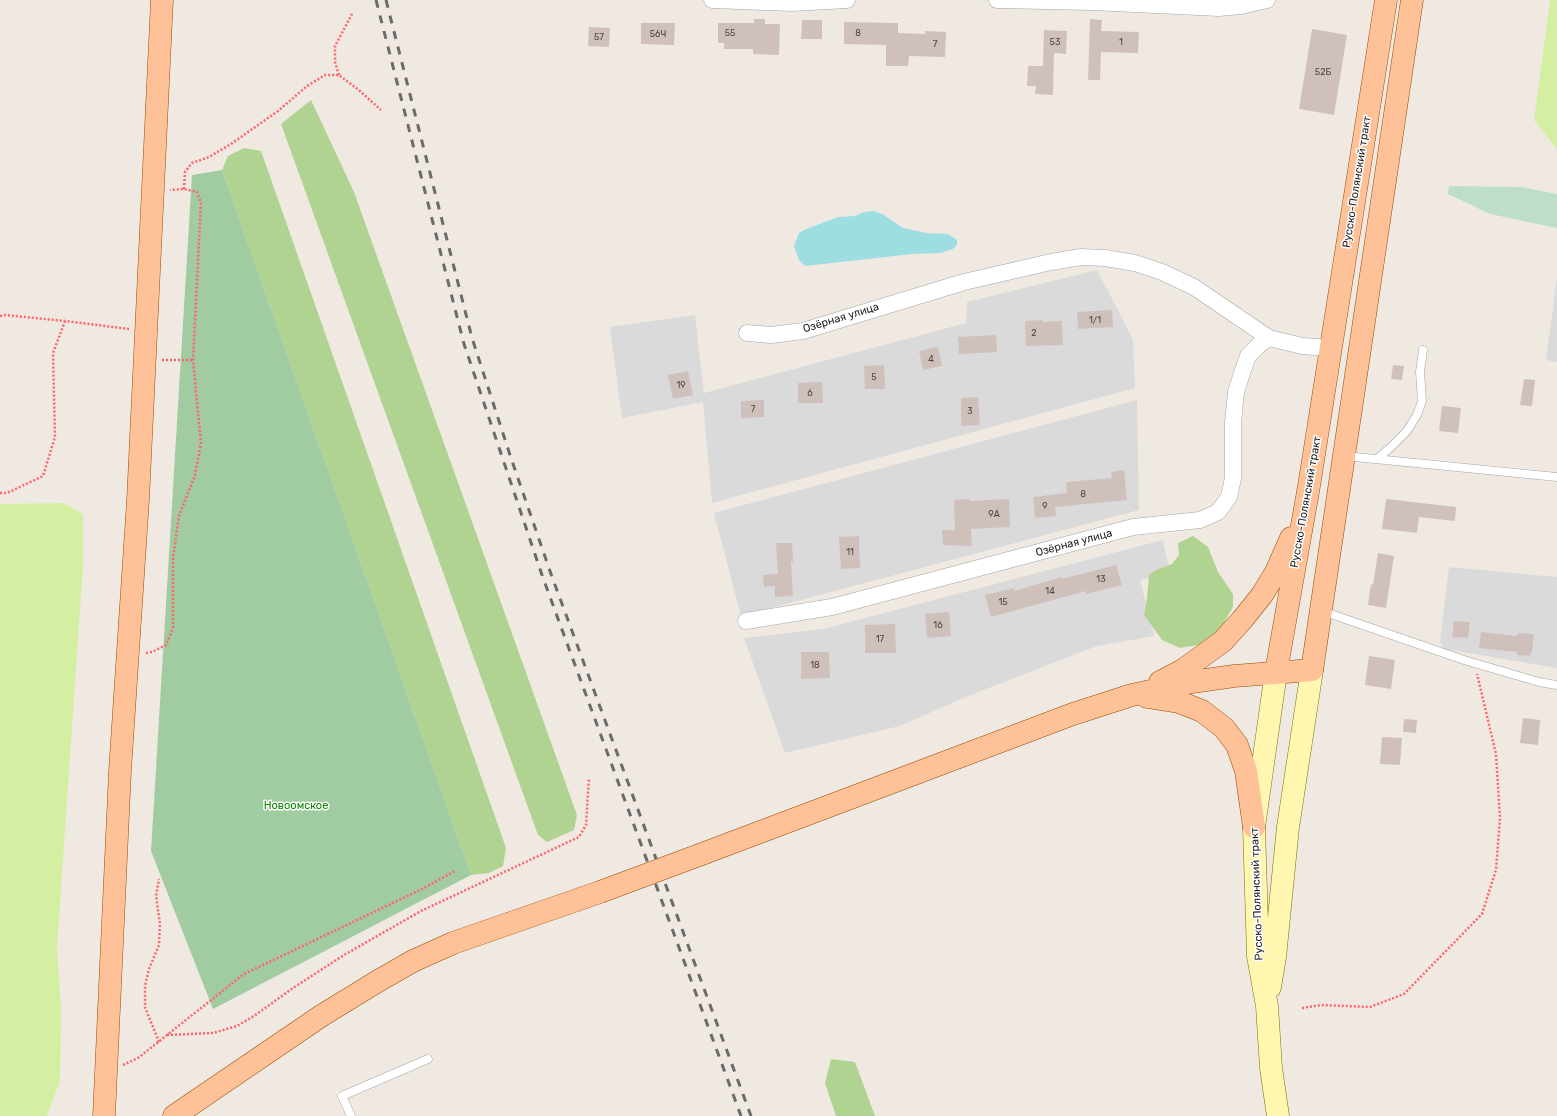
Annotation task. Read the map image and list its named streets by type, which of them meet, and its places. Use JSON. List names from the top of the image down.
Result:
{
  "streets": {
    "main road": ["Русско-Полянский тракт"],
    "street": ["Озёрная улица"]
  },
  "crossings": [
    ["Русско-Полянский тракт", "Озёрная улица"]
  ],
  "parks": ["Новоомское"],
  "house_numbers": [
    "55",
    "8",
    "56Ч",
    "57",
    "53",
    "1",
    "7",
    "52Б",
    "1/1",
    "2",
    "4",
    "5",
    "19",
    "6",
    "7",
    "3",
    "8",
    "9",
    "9А",
    "11",
    "13",
    "14",
    "15",
    "16",
    "17",
    "18"
  ]
}
